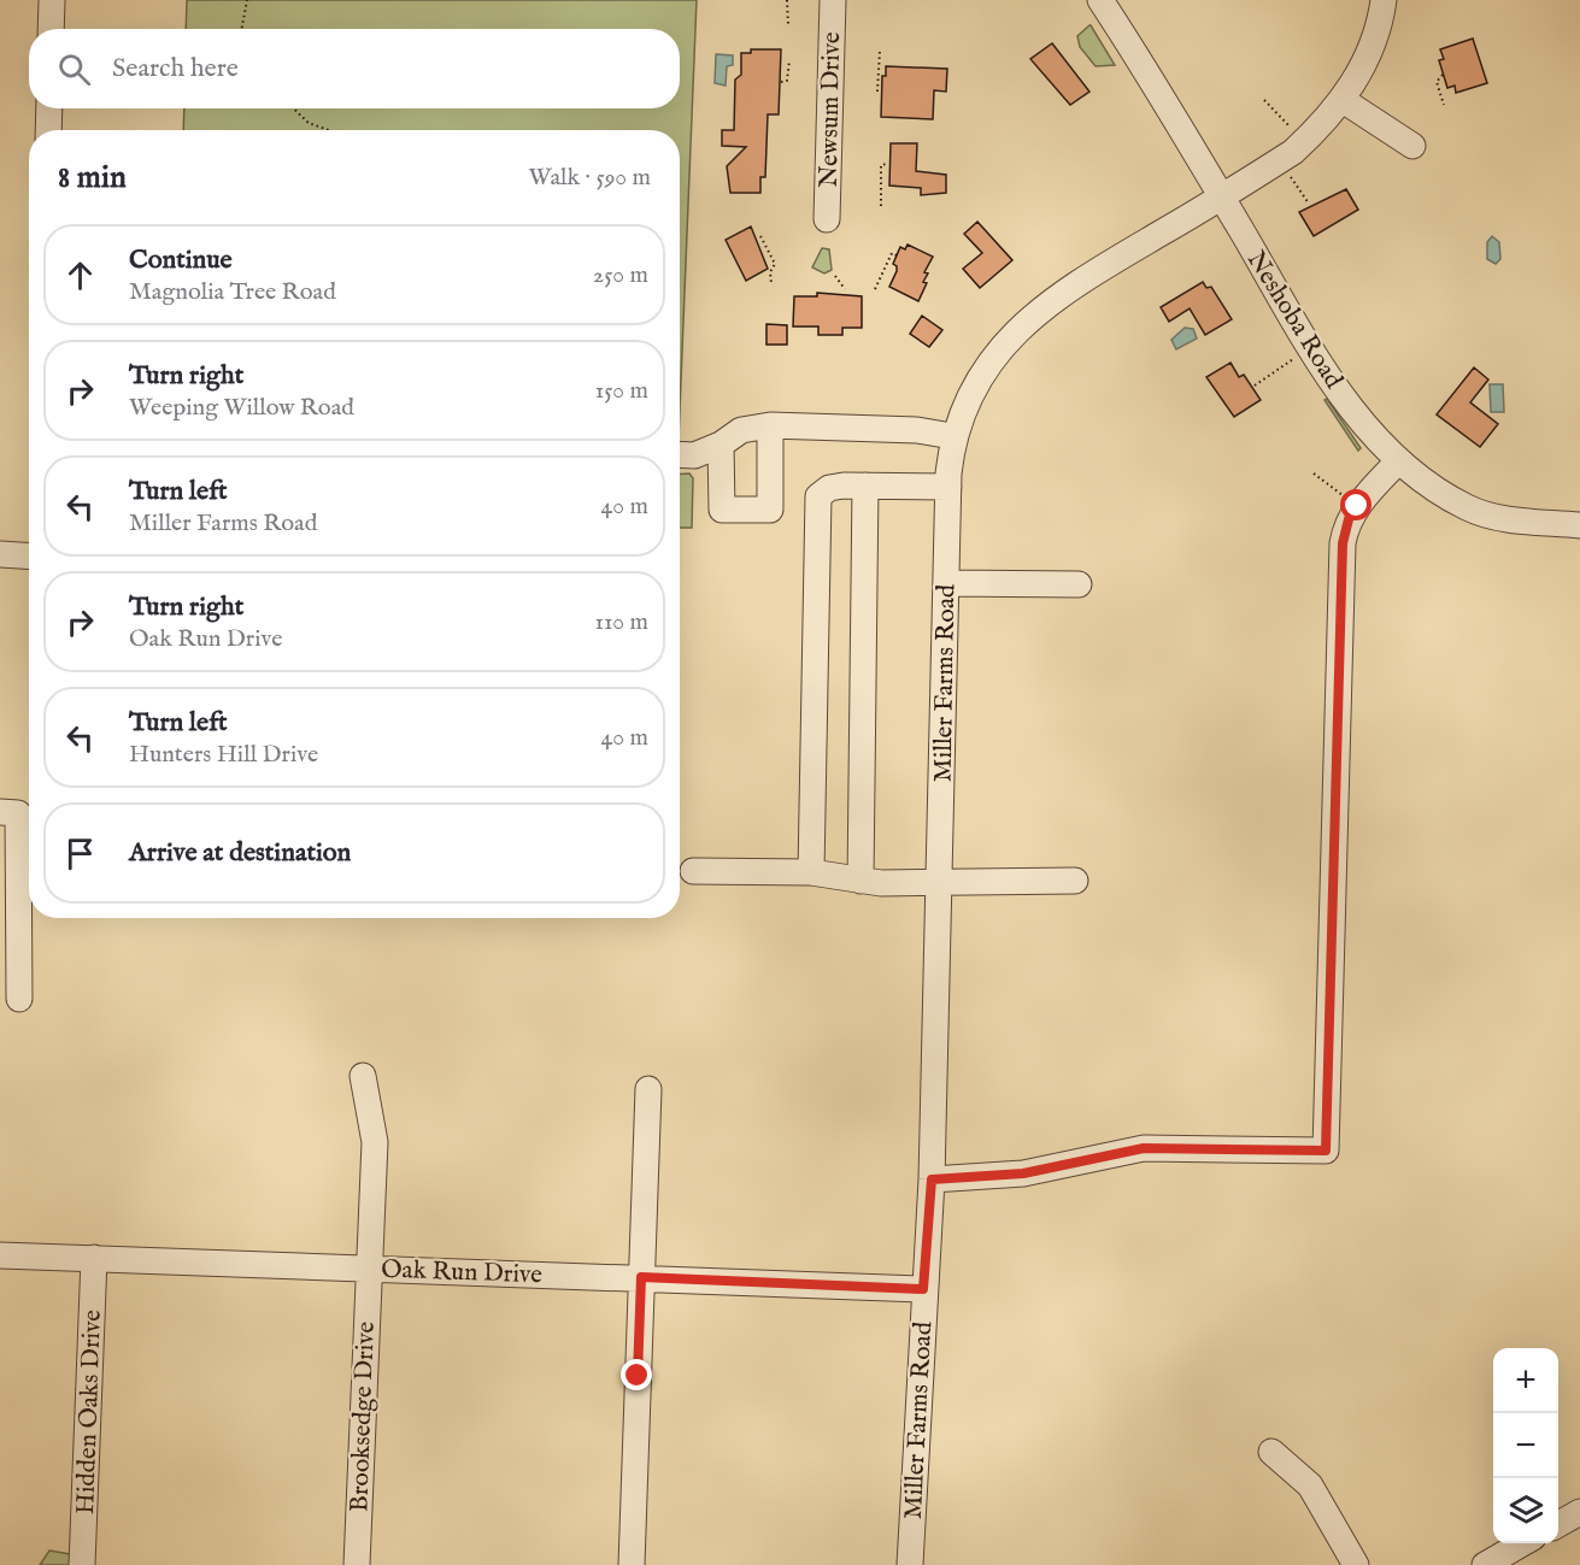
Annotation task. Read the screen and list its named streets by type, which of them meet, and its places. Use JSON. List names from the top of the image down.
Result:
{
  "streets": {
    "street": [
      "Newsum Drive",
      "Neshoba Road",
      "Miller Farms Road",
      "Oak Run Drive",
      "Hidden Oaks Drive",
      "Brooksedge Drive"
    ]
  },
  "crossings": [
    ["Neshoba Road", "Miller Farms Road"],
    ["Miller Farms Road", "Oak Run Drive"],
    ["Oak Run Drive", "Hidden Oaks Drive"],
    ["Oak Run Drive", "Brooksedge Drive"]
  ],
  "page": {
    "search": "Search here",
    "heading": ["8 min", "Walk · 590 m"],
    "list": [
      ["Continue", "Magnolia Tree Road", "250 m"],
      ["Turn right", "Weeping Willow Road", "150 m"],
      ["Turn left", "Miller Farms Road", "40 m"],
      ["Turn right", "Oak Run Drive", "110 m"],
      ["Turn left", "Hunters Hill Drive", "40 m"],
      "Arrive at destination"
    ],
    "map_buttons": ["+", "−"]
  }
}
